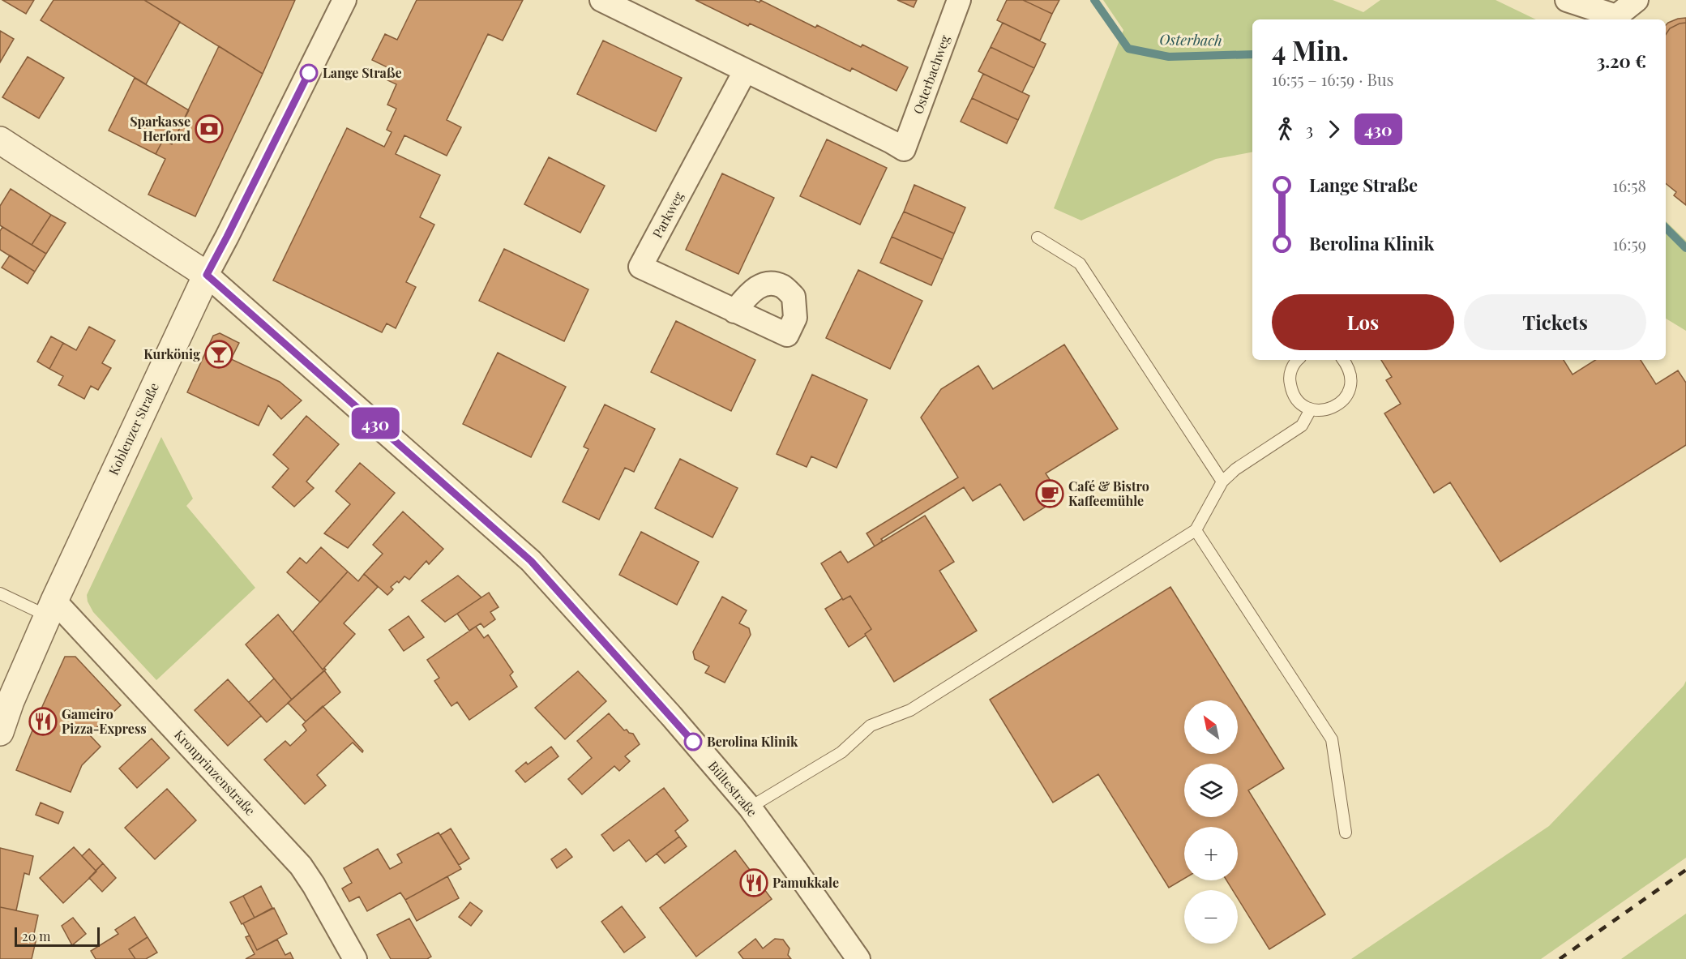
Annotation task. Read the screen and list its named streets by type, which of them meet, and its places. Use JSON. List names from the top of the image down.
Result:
{
  "streets": {
    "street": [
      "Osterbachweg",
      "Parkweg",
      "Koblenzer Straße",
      "Kronprinzenstraße",
      "Bültestraße"
    ]
  },
  "crossings": [
    ["Osterbachweg", "Parkweg"],
    ["Koblenzer Straße", "Kronprinzenstraße"],
    ["Koblenzer Straße", "Bültestraße"]
  ],
  "water": ["Osterbach"],
  "places": {
    "other": ["Lange Straße", "Berolina Klinik"],
    "bank": ["Sparkasse Herford"],
    "bar": ["Kurkönig"],
    "cafe": ["Café & Bistro Kaffeemühle"],
    "restaurant": ["Gameiro Pizza-Express", "Pamukkale"]
  },
  "lines": ["bus line 430"],
  "scale_bar": "20 m",
  "north": "top left",
  "page": {
    "on_map": "430",
    "heading": ["4 Min.", "16:55 – 16:59 · Bus", "3.20 €"],
    "legs": ["3", "430"],
    "list": [
      {
        "name": "Lange Straße",
        "value": "16:58"
      },
      {
        "name": "Berolina Klinik",
        "value": "16:59"
      }
    ],
    "buttons": ["Los", "Tickets"],
    "map_buttons": ["+", "−"],
    "scale": "20 m"
  }
}
